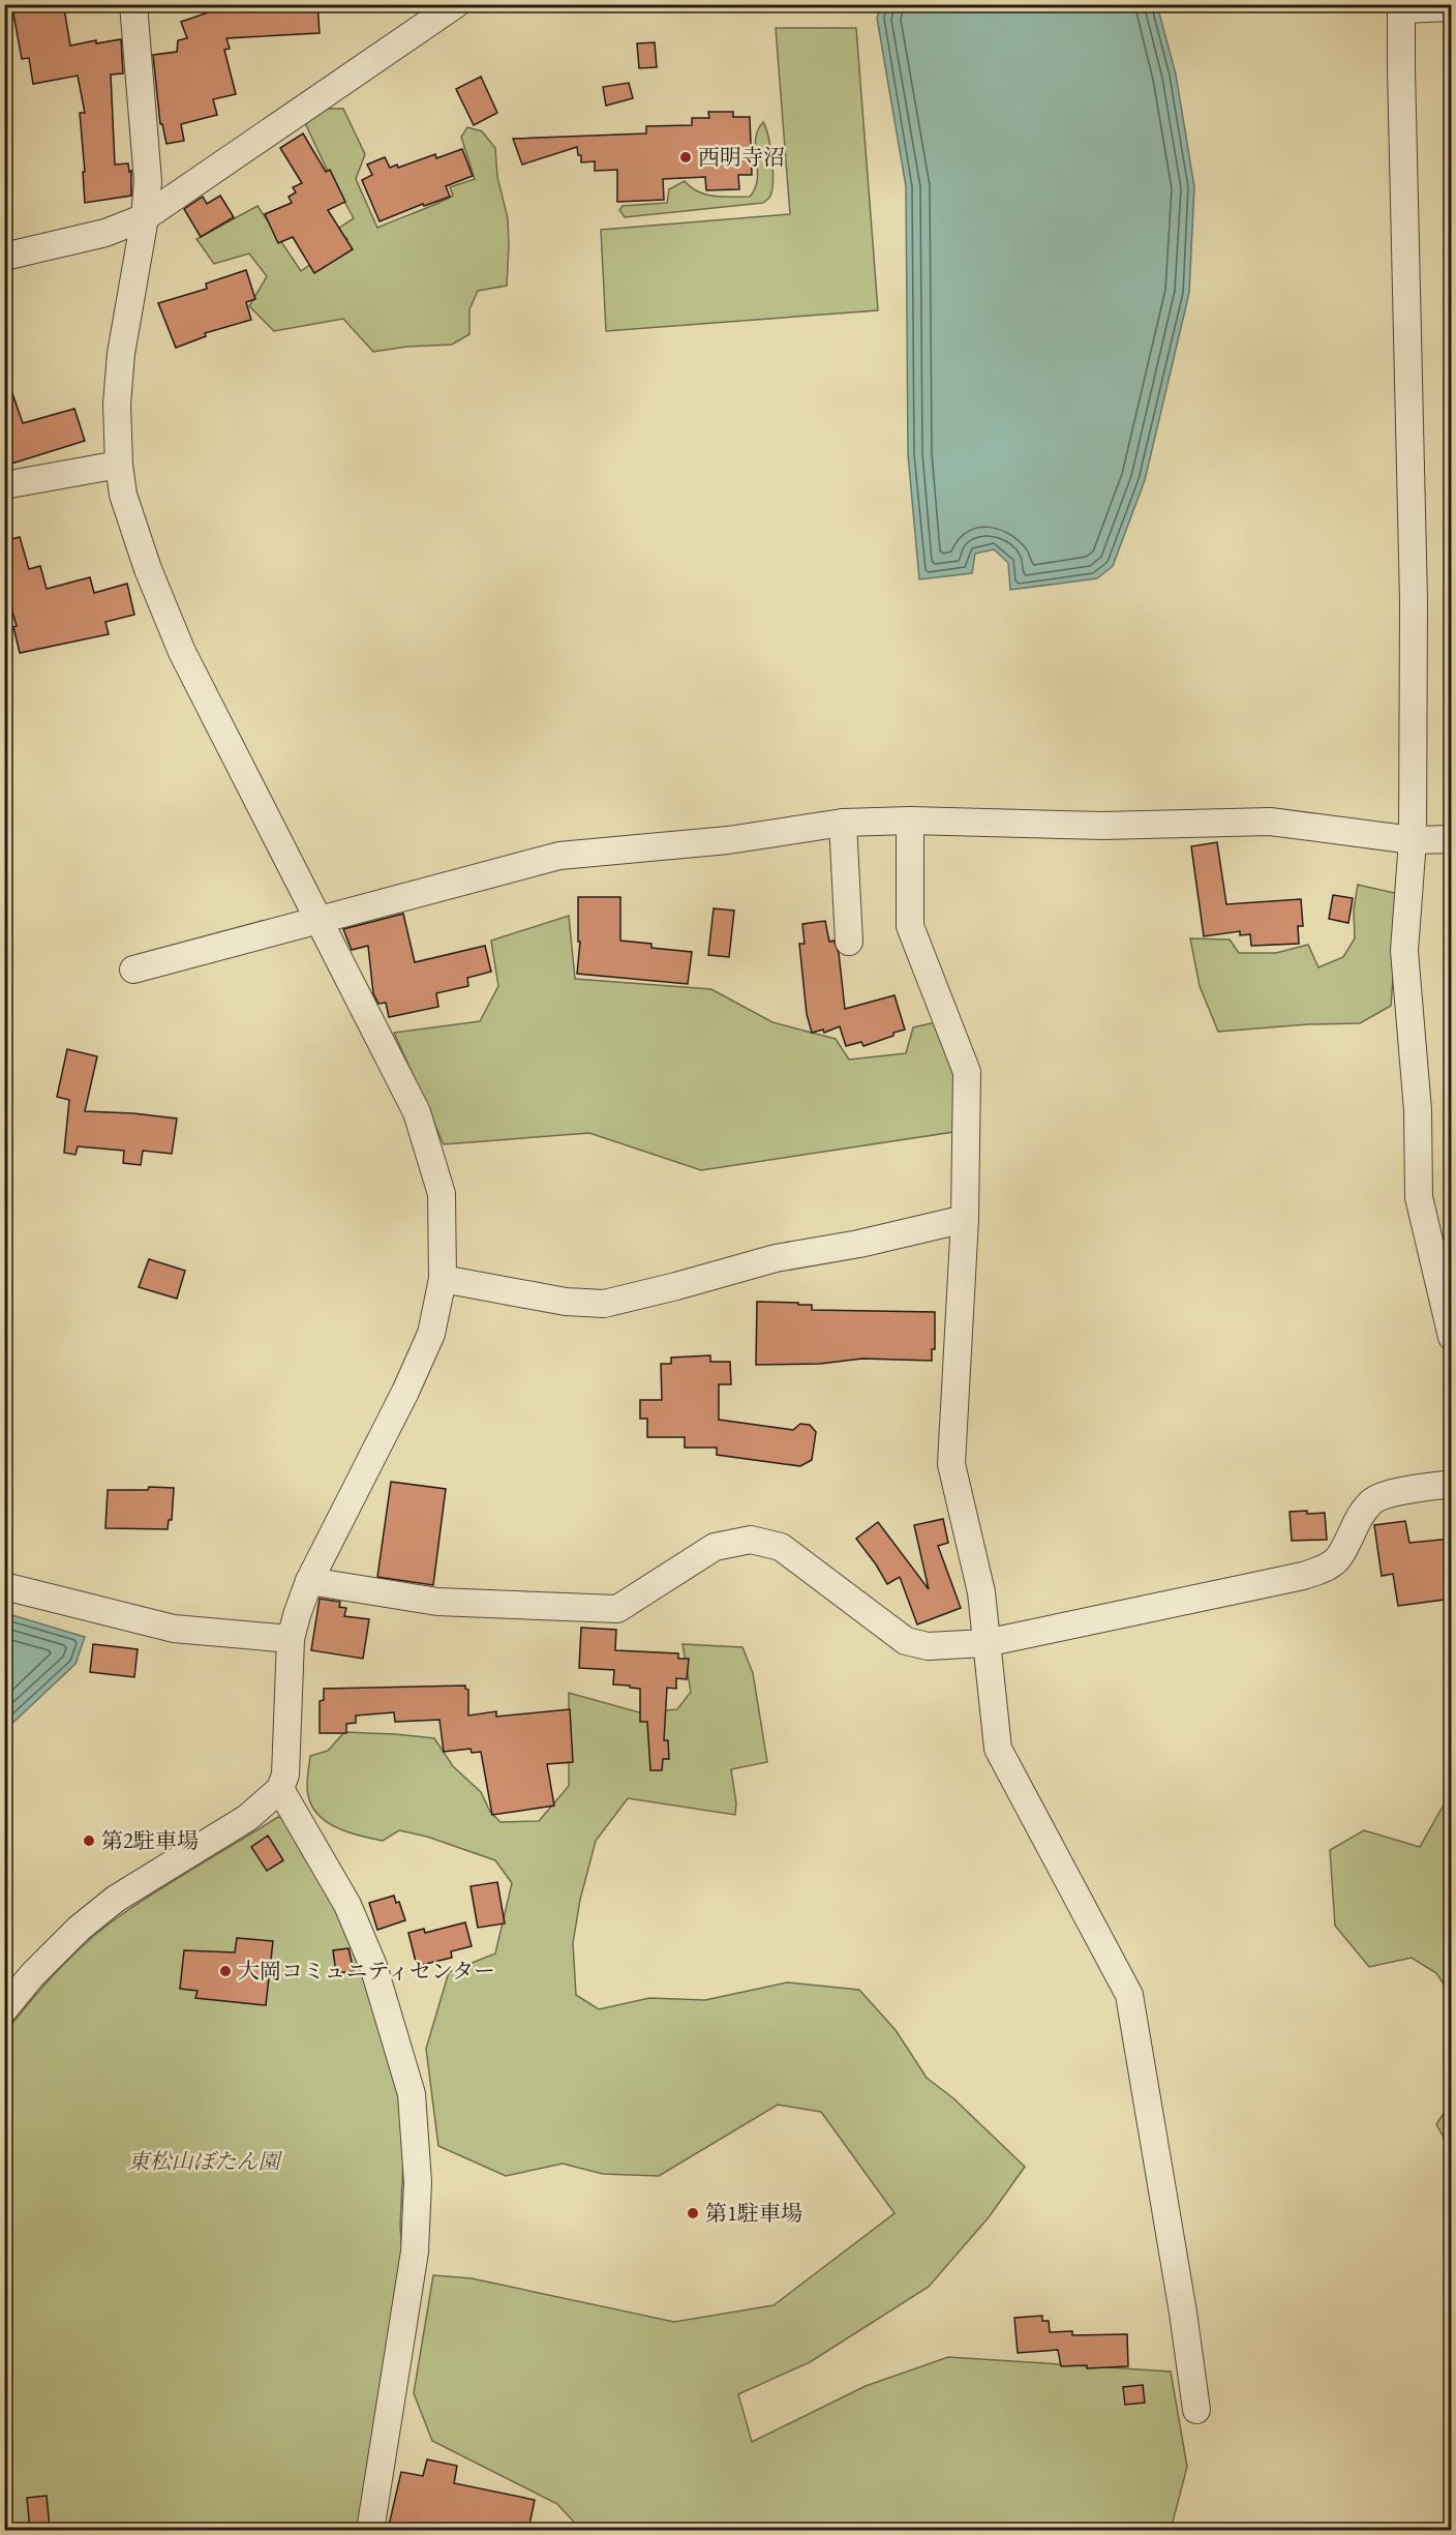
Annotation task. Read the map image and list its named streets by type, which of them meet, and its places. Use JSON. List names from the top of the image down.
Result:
{
  "parks": ["東松山ぼたん園"],
  "places": [
    "西明寺沼",
    "第2駐車場",
    "大岡コミュニティセンター",
    "第1駐車場"
  ]
}
